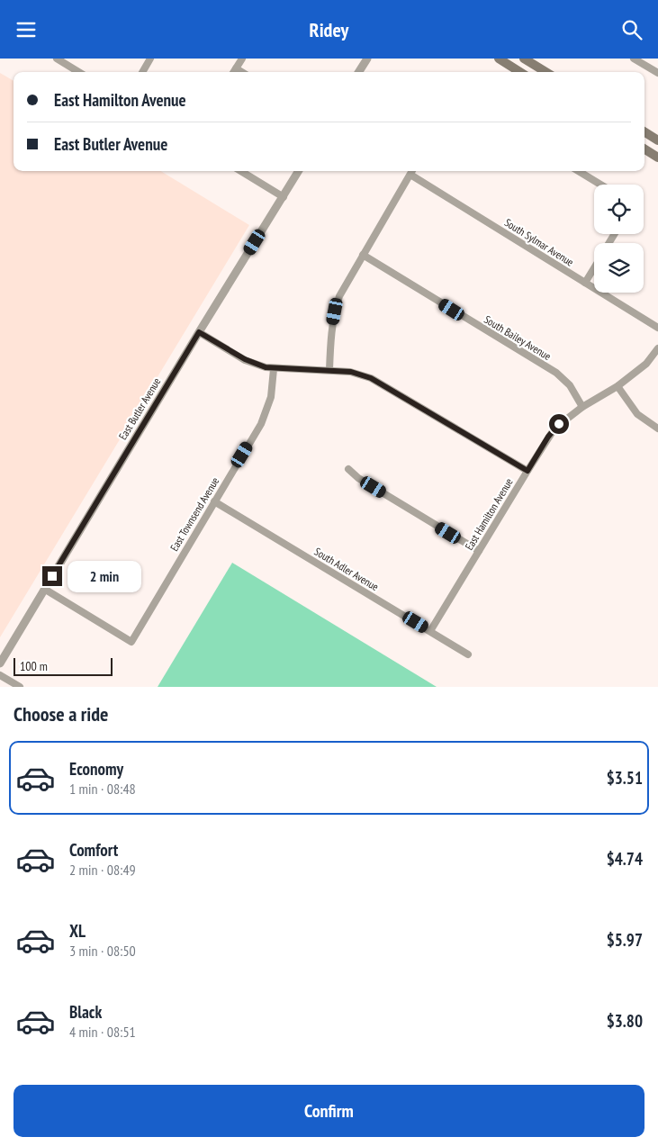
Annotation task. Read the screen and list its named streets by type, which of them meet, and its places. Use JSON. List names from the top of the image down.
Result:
{
  "streets": {
    "street": [
      "South Sylmar Avenue",
      "South Bailey Avenue",
      "East Butler Avenue",
      "East Townsend Avenue",
      "East Hamilton Avenue",
      "South Adler Avenue"
    ]
  },
  "crossings": [
    ["South Bailey Avenue", "East Hamilton Avenue"],
    ["East Butler Avenue", "East Townsend Avenue"],
    ["East Townsend Avenue", "South Adler Avenue"],
    ["East Hamilton Avenue", "South Adler Avenue"]
  ],
  "scale_bar": "100 m",
  "page": {
    "header": "Ridey",
    "banner": ["East Hamilton Avenue", "East Butler Avenue"],
    "bubble": "2 min",
    "scale": "100 m",
    "heading": "Choose a ride",
    "list": [
      {
        "name": "Economy",
        "note": "1 min · 08:48",
        "value": "$3.51"
      },
      {
        "name": "Comfort",
        "note": "2 min · 08:49",
        "value": "$4.74"
      },
      {
        "name": "XL",
        "note": "3 min · 08:50",
        "value": "$5.97"
      },
      {
        "name": "Black",
        "note": "4 min · 08:51",
        "value": "$3.80"
      }
    ],
    "buttons": "Confirm"
  }
}
